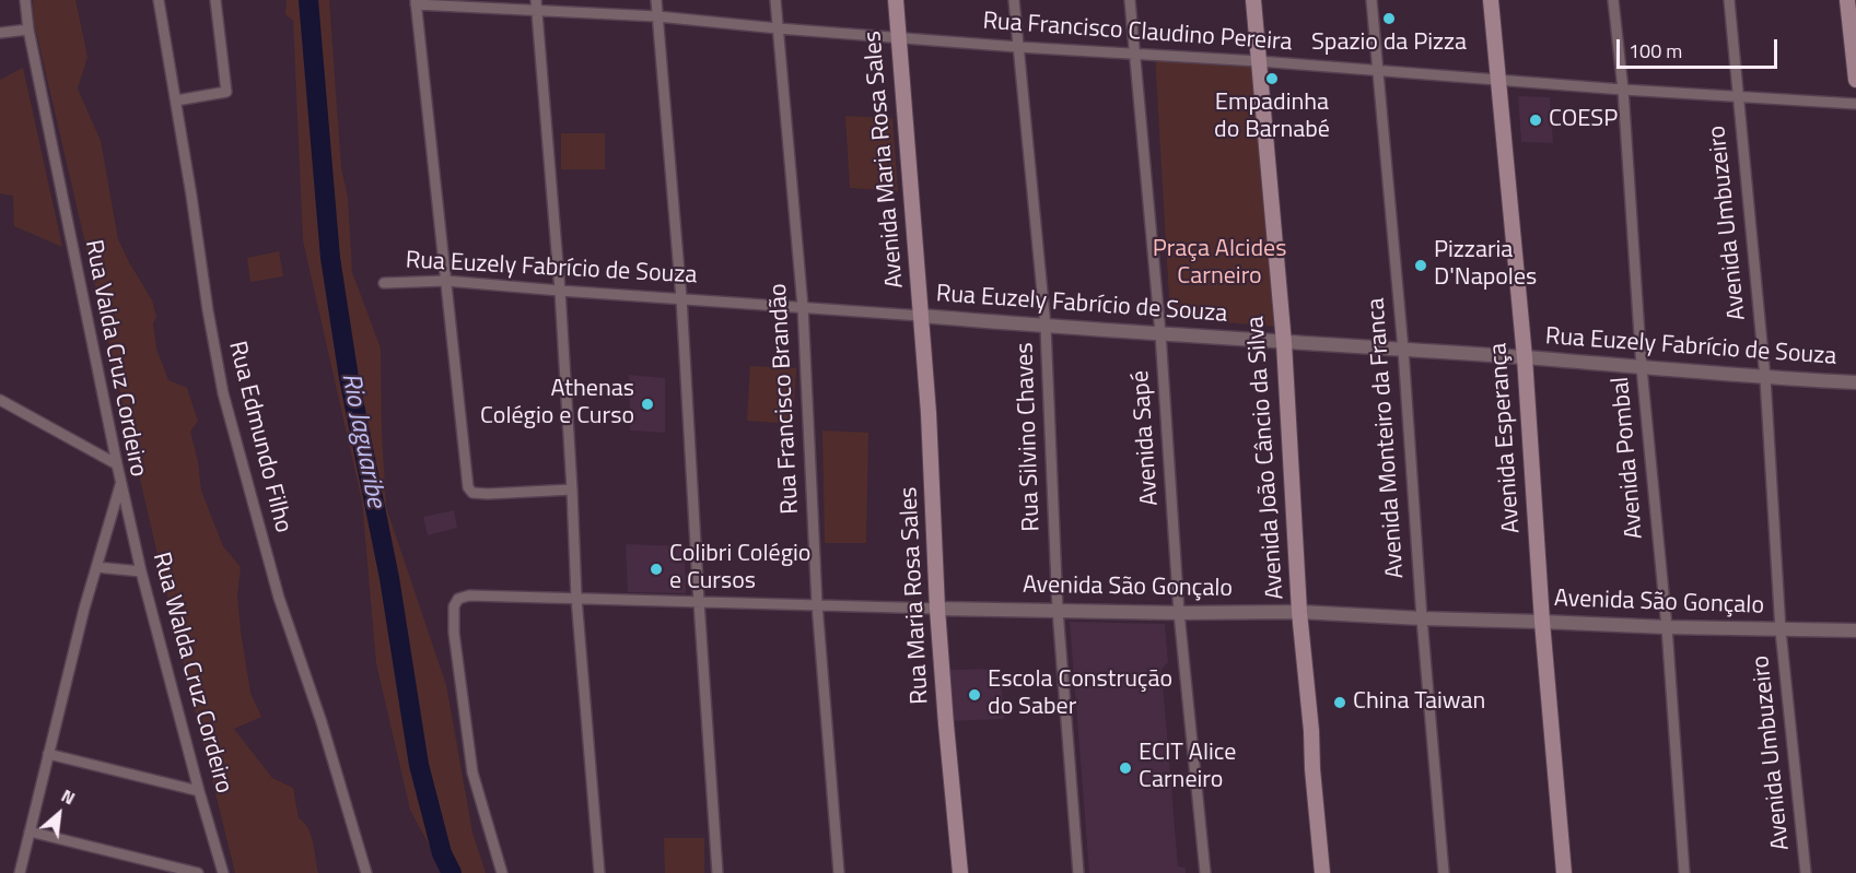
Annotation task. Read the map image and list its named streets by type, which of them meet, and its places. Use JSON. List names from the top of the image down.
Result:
{
  "streets": {
    "main road": [
      "Avenida Maria Rosa Sales",
      "Avenida Esperança",
      "Avenida João Câncio da Silva",
      "Rua Maria Rosa Sales"
    ],
    "street": [
      "Rua Francisco Claudino Pereira",
      "Avenida Umbuzeiro",
      "Rua Euzely Fabrício de Souza",
      "Rua Valda Cruz Cordeiro",
      "Rua Francisco Brandão",
      "Rua Edmundo Filho",
      "Rua Silvino Chaves",
      "Avenida Sapé",
      "Avenida Monteiro da Franca",
      "Avenida Pombal",
      "Avenida São Gonçalo",
      "Rua Walda Cruz Cordeiro"
    ]
  },
  "crossings": [
    ["Rua Francisco Claudino Pereira", "Avenida Maria Rosa Sales"],
    ["Rua Francisco Claudino Pereira", "Avenida Umbuzeiro"],
    ["Rua Francisco Claudino Pereira", "Rua Francisco Brandão"],
    ["Rua Francisco Claudino Pereira", "Rua Silvino Chaves"],
    ["Rua Francisco Claudino Pereira", "Avenida Sapé"],
    ["Rua Francisco Claudino Pereira", "Avenida Monteiro da Franca"],
    ["Rua Francisco Claudino Pereira", "Avenida Esperança"],
    ["Rua Francisco Claudino Pereira", "Avenida João Câncio da Silva"],
    ["Rua Francisco Claudino Pereira", "Avenida Pombal"],
    ["Avenida Maria Rosa Sales", "Rua Euzely Fabrício de Souza"],
    ["Avenida Maria Rosa Sales", "Rua Maria Rosa Sales"],
    ["Avenida Umbuzeiro", "Rua Euzely Fabrício de Souza"],
    ["Avenida Umbuzeiro", "Avenida São Gonçalo"],
    ["Rua Euzely Fabrício de Souza", "Rua Francisco Brandão"],
    ["Rua Euzely Fabrício de Souza", "Rua Silvino Chaves"],
    ["Rua Euzely Fabrício de Souza", "Avenida Sapé"],
    ["Rua Euzely Fabrício de Souza", "Avenida Monteiro da Franca"],
    ["Rua Euzely Fabrício de Souza", "Avenida Esperança"],
    ["Rua Euzely Fabrício de Souza", "Avenida João Câncio da Silva"],
    ["Rua Euzely Fabrício de Souza", "Avenida Pombal"],
    ["Rua Euzely Fabrício de Souza", "Rua Maria Rosa Sales"],
    ["Rua Valda Cruz Cordeiro", "Rua Walda Cruz Cordeiro"],
    ["Rua Francisco Brandão", "Avenida São Gonçalo"],
    ["Rua Silvino Chaves", "Avenida São Gonçalo"],
    ["Avenida Sapé", "Avenida São Gonçalo"],
    ["Avenida Monteiro da Franca", "Avenida São Gonçalo"],
    ["Avenida Esperança", "Avenida São Gonçalo"],
    ["Avenida João Câncio da Silva", "Avenida São Gonçalo"],
    ["Avenida Pombal", "Avenida São Gonçalo"],
    ["Avenida São Gonçalo", "Rua Maria Rosa Sales"]
  ],
  "water": ["Rio Jaguaribe"],
  "parks": ["Praça Alcides Carneiro"],
  "places": [
    "Spazio da Pizza",
    "Empadinha do Barnabé",
    "COESP",
    "Pizzaria D'Napoles",
    "Athenas Colégio e Curso",
    "Colibri Colégio e Cursos",
    "Escola Construção do Saber",
    "China Taiwan",
    "ECIT Alice Carneiro"
  ],
  "scale_bar": "100 m",
  "north": "top right"
}
